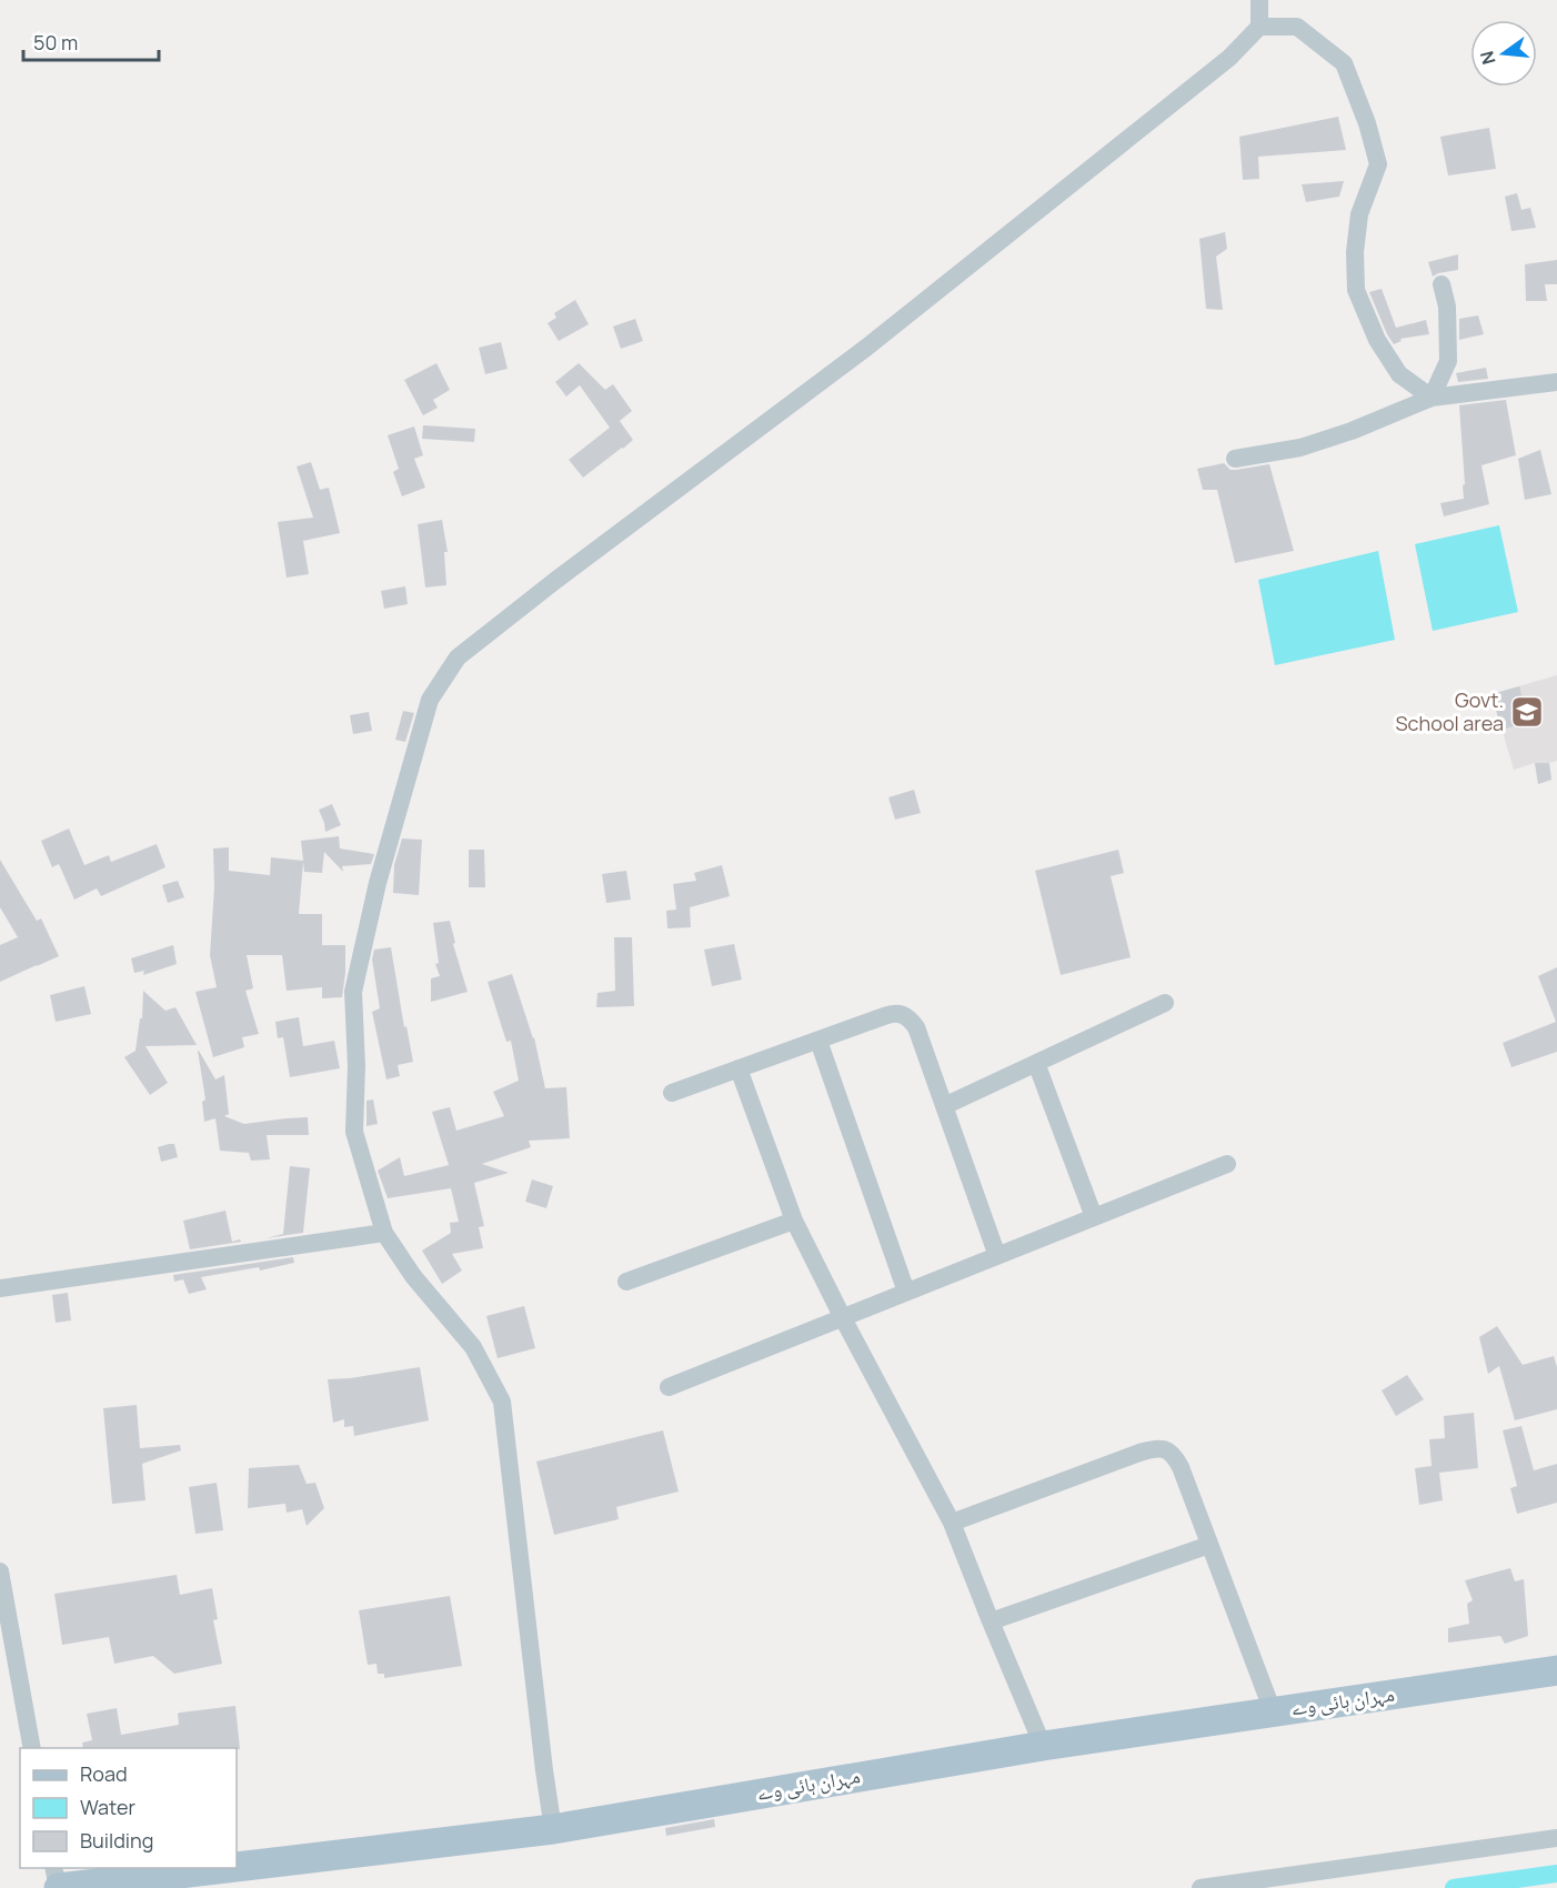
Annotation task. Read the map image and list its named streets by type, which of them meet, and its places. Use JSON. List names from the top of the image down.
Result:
{
  "streets": {
    "main road": ["مہران ہائی وے"]
  },
  "places": {
    "school or university": ["Govt. School area"]
  },
  "legend": ["Road", "Water", "Building"],
  "scale_bar": "50 m",
  "north": "left"
}
